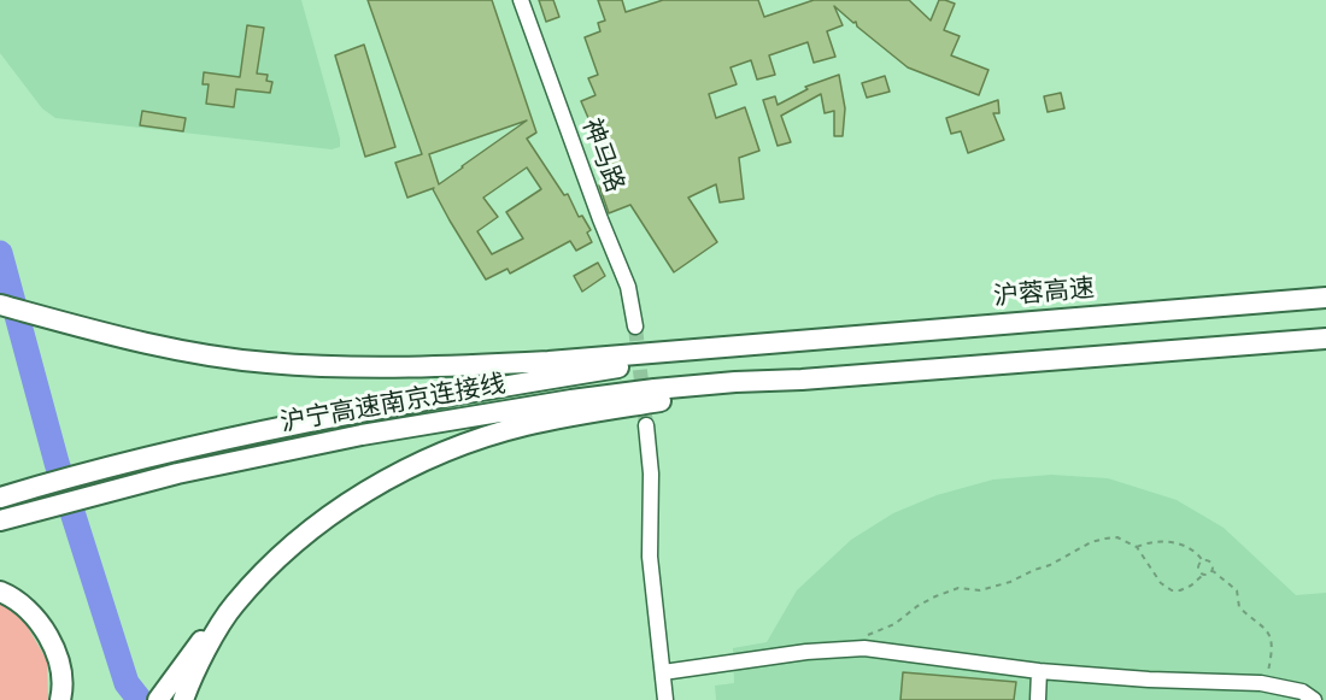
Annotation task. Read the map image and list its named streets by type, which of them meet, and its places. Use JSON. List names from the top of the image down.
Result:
{
  "streets": {
    "highway": ["沪蓉高速", "沪宁高速南京连接线"],
    "street": ["神马路"]
  },
  "crossings": [
    ["沪蓉高速", "沪宁高速南京连接线"]
  ]
}
